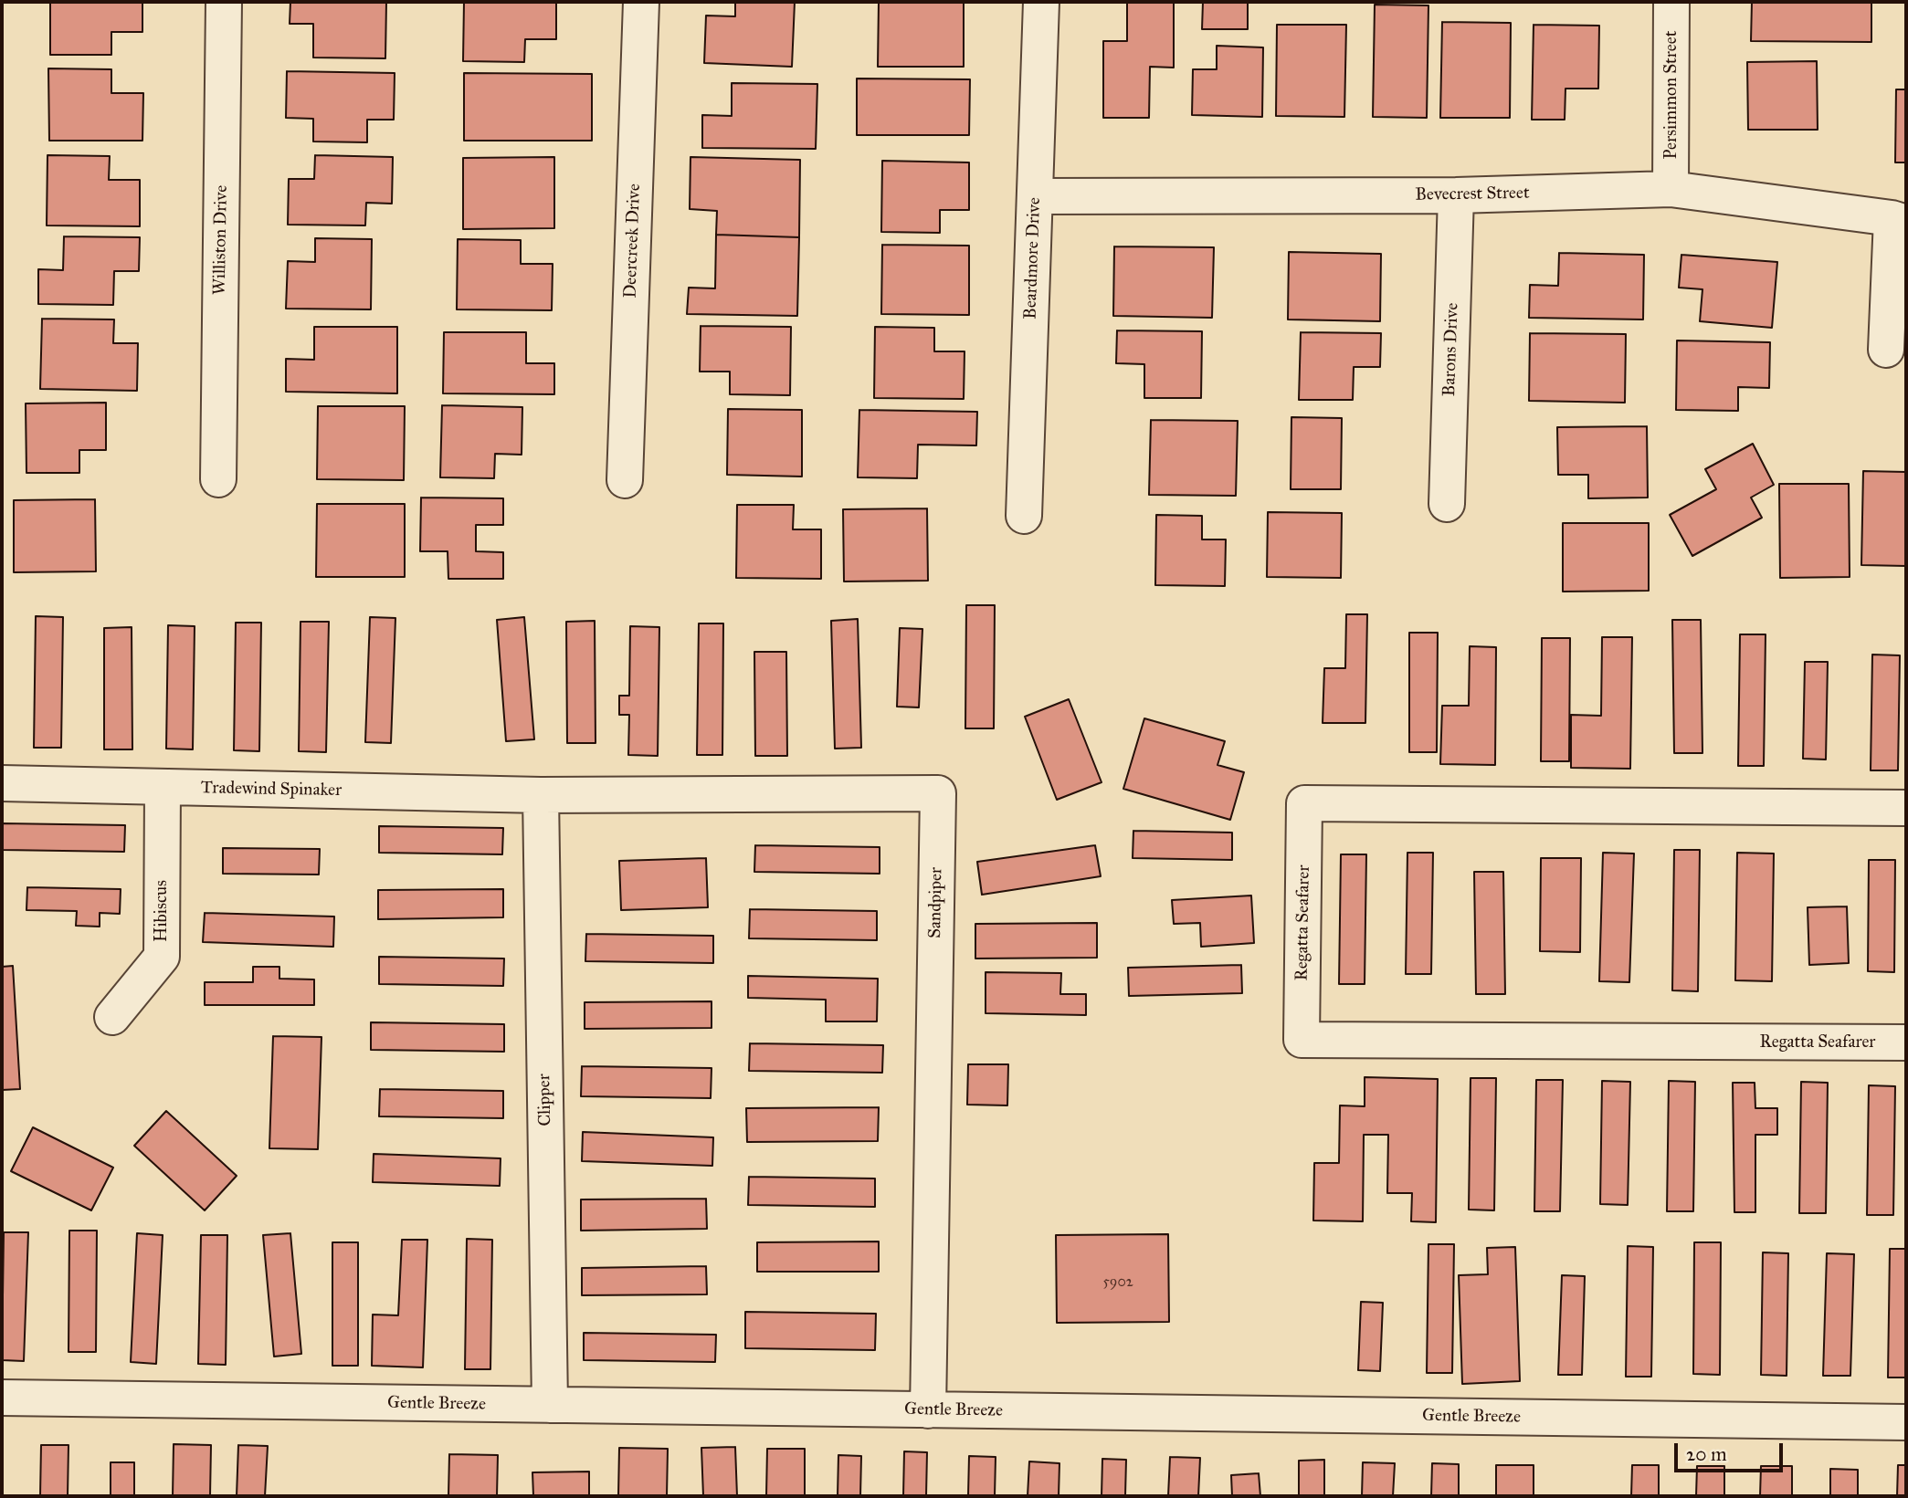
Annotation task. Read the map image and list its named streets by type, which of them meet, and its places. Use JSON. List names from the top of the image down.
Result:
{
  "streets": {
    "street": [
      "Persimmon Street",
      "Bevecrest Street",
      "Williston Drive",
      "Deercreek Drive",
      "Beardmore Drive",
      "Barons Drive",
      "Tradewind Spinaker",
      "Sandpiper",
      "Hibiscus",
      "Regatta Seafarer",
      "Clipper",
      "Gentle Breeze"
    ]
  },
  "crossings": [
    ["Persimmon Street", "Bevecrest Street"],
    ["Bevecrest Street", "Beardmore Drive"],
    ["Bevecrest Street", "Barons Drive"],
    ["Tradewind Spinaker", "Sandpiper"],
    ["Tradewind Spinaker", "Hibiscus"],
    ["Tradewind Spinaker", "Clipper"],
    ["Sandpiper", "Clipper"],
    ["Sandpiper", "Gentle Breeze"],
    ["Clipper", "Gentle Breeze"]
  ],
  "house_numbers": ["5902"],
  "scale_bar": "20 m"
}
